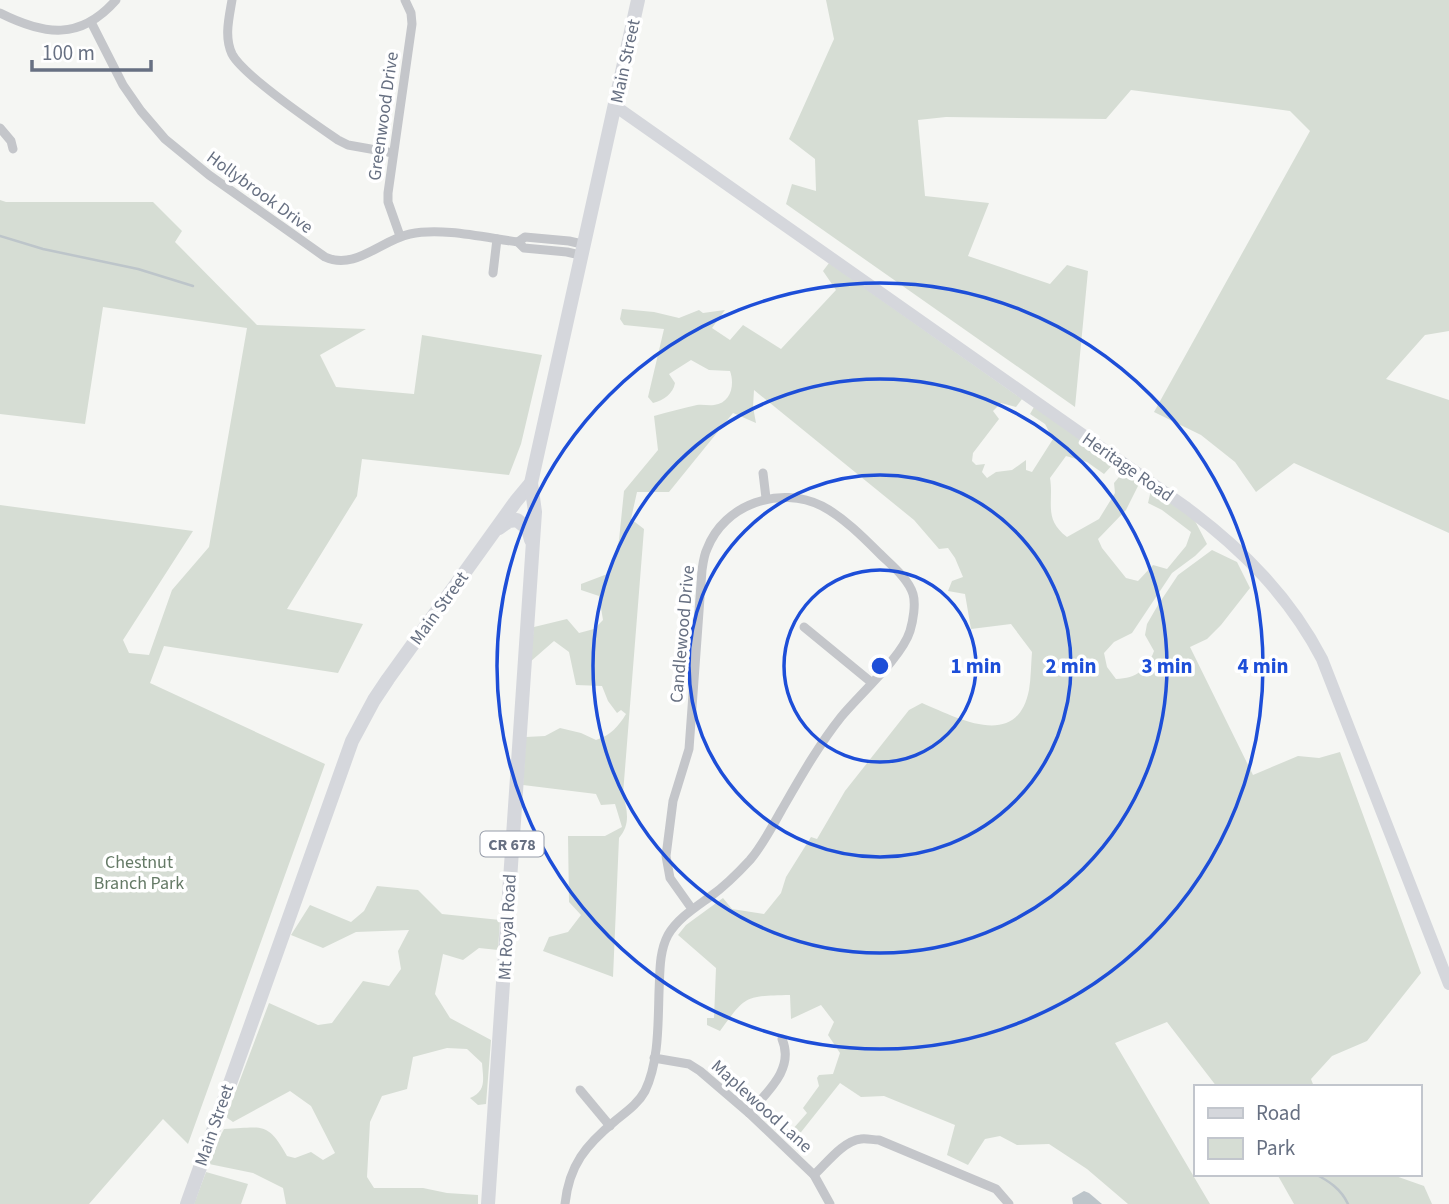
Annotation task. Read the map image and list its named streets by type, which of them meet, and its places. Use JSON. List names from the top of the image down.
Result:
{
  "streets": {
    "main road": ["Main Street", "CR 678", "Mt Royal Road"],
    "street": [
      "Greenwood Drive",
      "Hollybrook Drive",
      "Heritage Road",
      "Candlewood Drive",
      "Maplewood Lane"
    ]
  },
  "crossings": [
    ["Main Street", "Hollybrook Drive"],
    ["Main Street", "Heritage Road"],
    ["Main Street", "Mt Royal Road"],
    ["Greenwood Drive", "Hollybrook Drive"]
  ],
  "parks": ["Chestnut Branch Park"],
  "legend": ["Road", "Park"],
  "scale_bar": "100 m",
  "rings": [
    "1 min",
    "2 min",
    "3 min",
    "4 min"
  ]
}
